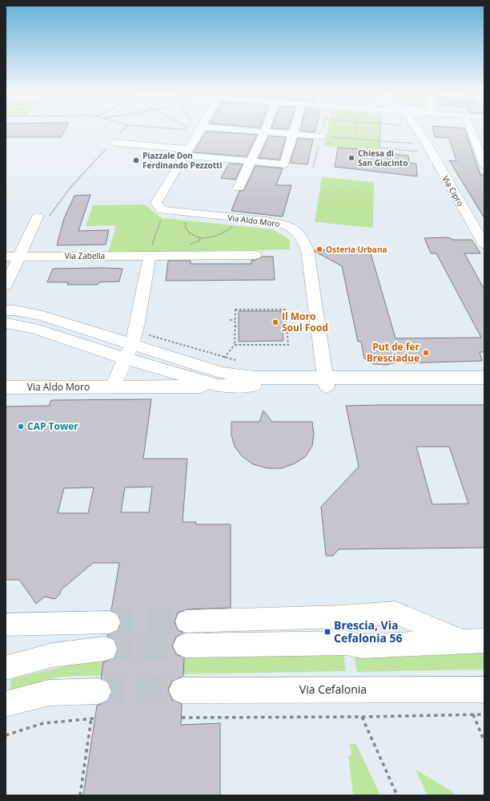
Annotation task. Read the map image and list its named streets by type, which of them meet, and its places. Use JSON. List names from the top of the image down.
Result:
{
  "streets": {
    "street": [
      "Via Cipro",
      "Via Aldo Moro",
      "Via Zabella",
      "Via Cefalonia"
    ]
  },
  "places": {
    "other": [
      "Chiesa di San Giacinto",
      "Piazzale Don Ferdinando Pezzotti",
      "Osteria Urbana",
      "Il Moro Soul Food",
      "Put de fer Bresciadue",
      "CAP Tower"
    ],
    "transit": ["Brescia, Via Cefalonia 56"]
  }
}
